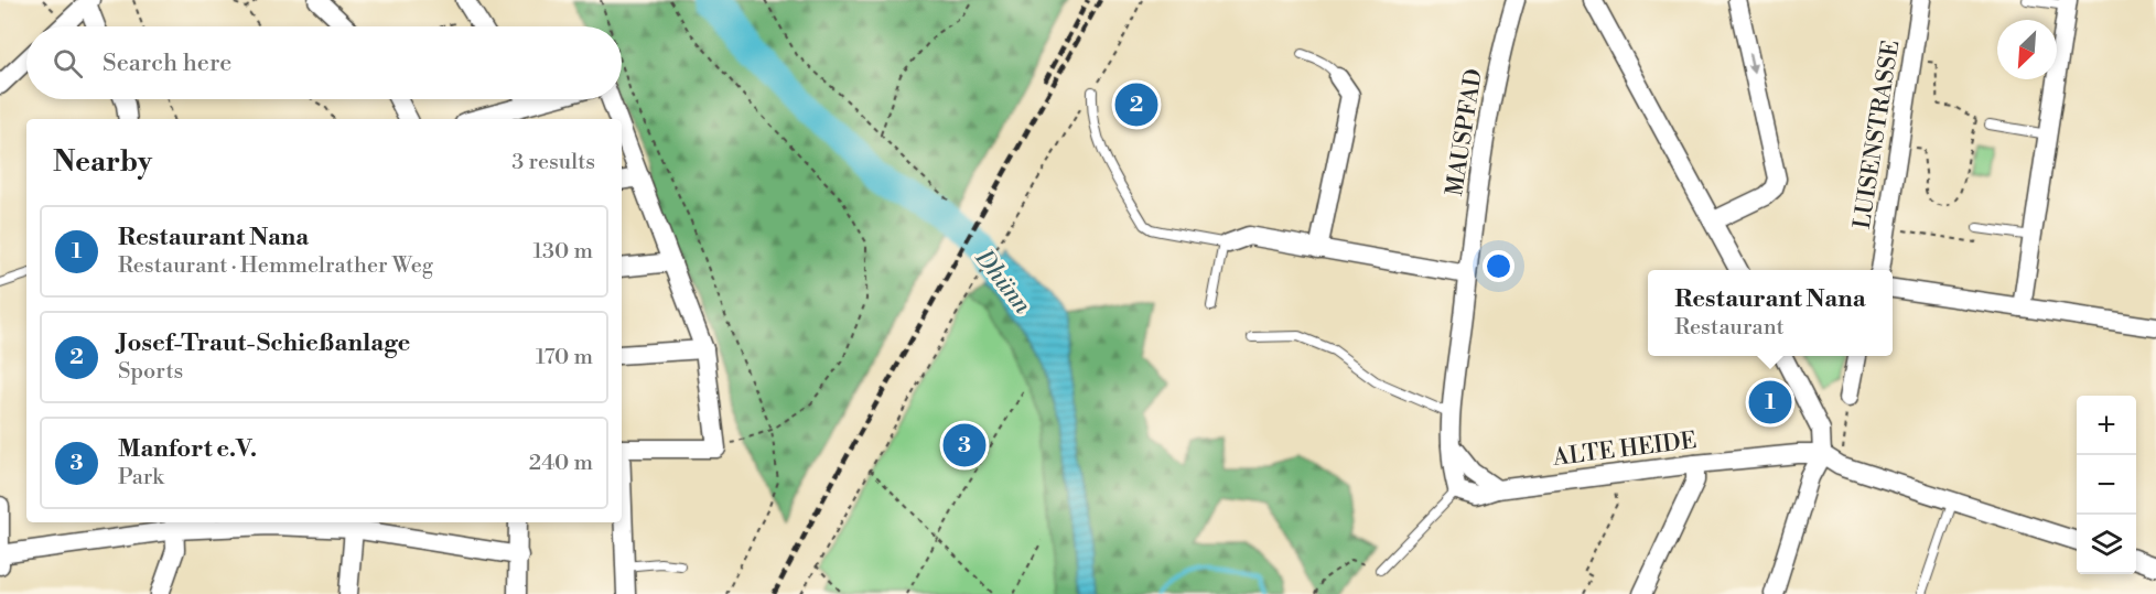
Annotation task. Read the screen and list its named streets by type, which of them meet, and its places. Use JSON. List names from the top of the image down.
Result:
{
  "streets": {
    "street": ["MAUSPFAD", "LUISENSTRASSE", "ALTE HEIDE"]
  },
  "water": ["Dhünn"],
  "north": "bottom left",
  "page": {
    "search": "Search here",
    "pins": ["2", "1", "3"],
    "heading": ["Nearby", "3 results"],
    "list": [
      {
        "mark": "1",
        "name": "Restaurant Nana",
        "note": "Restaurant · Hemmelrather Weg",
        "value": "130 m"
      },
      {
        "mark": "2",
        "name": "Josef-Traut-Schießanlage",
        "note": "Sports",
        "value": "170 m"
      },
      {
        "mark": "3",
        "name": "Manfort e.V.",
        "note": "Park",
        "value": "240 m"
      }
    ],
    "popup": ["Restaurant Nana", "Restaurant"],
    "map_buttons": ["+", "−"]
  }
}
